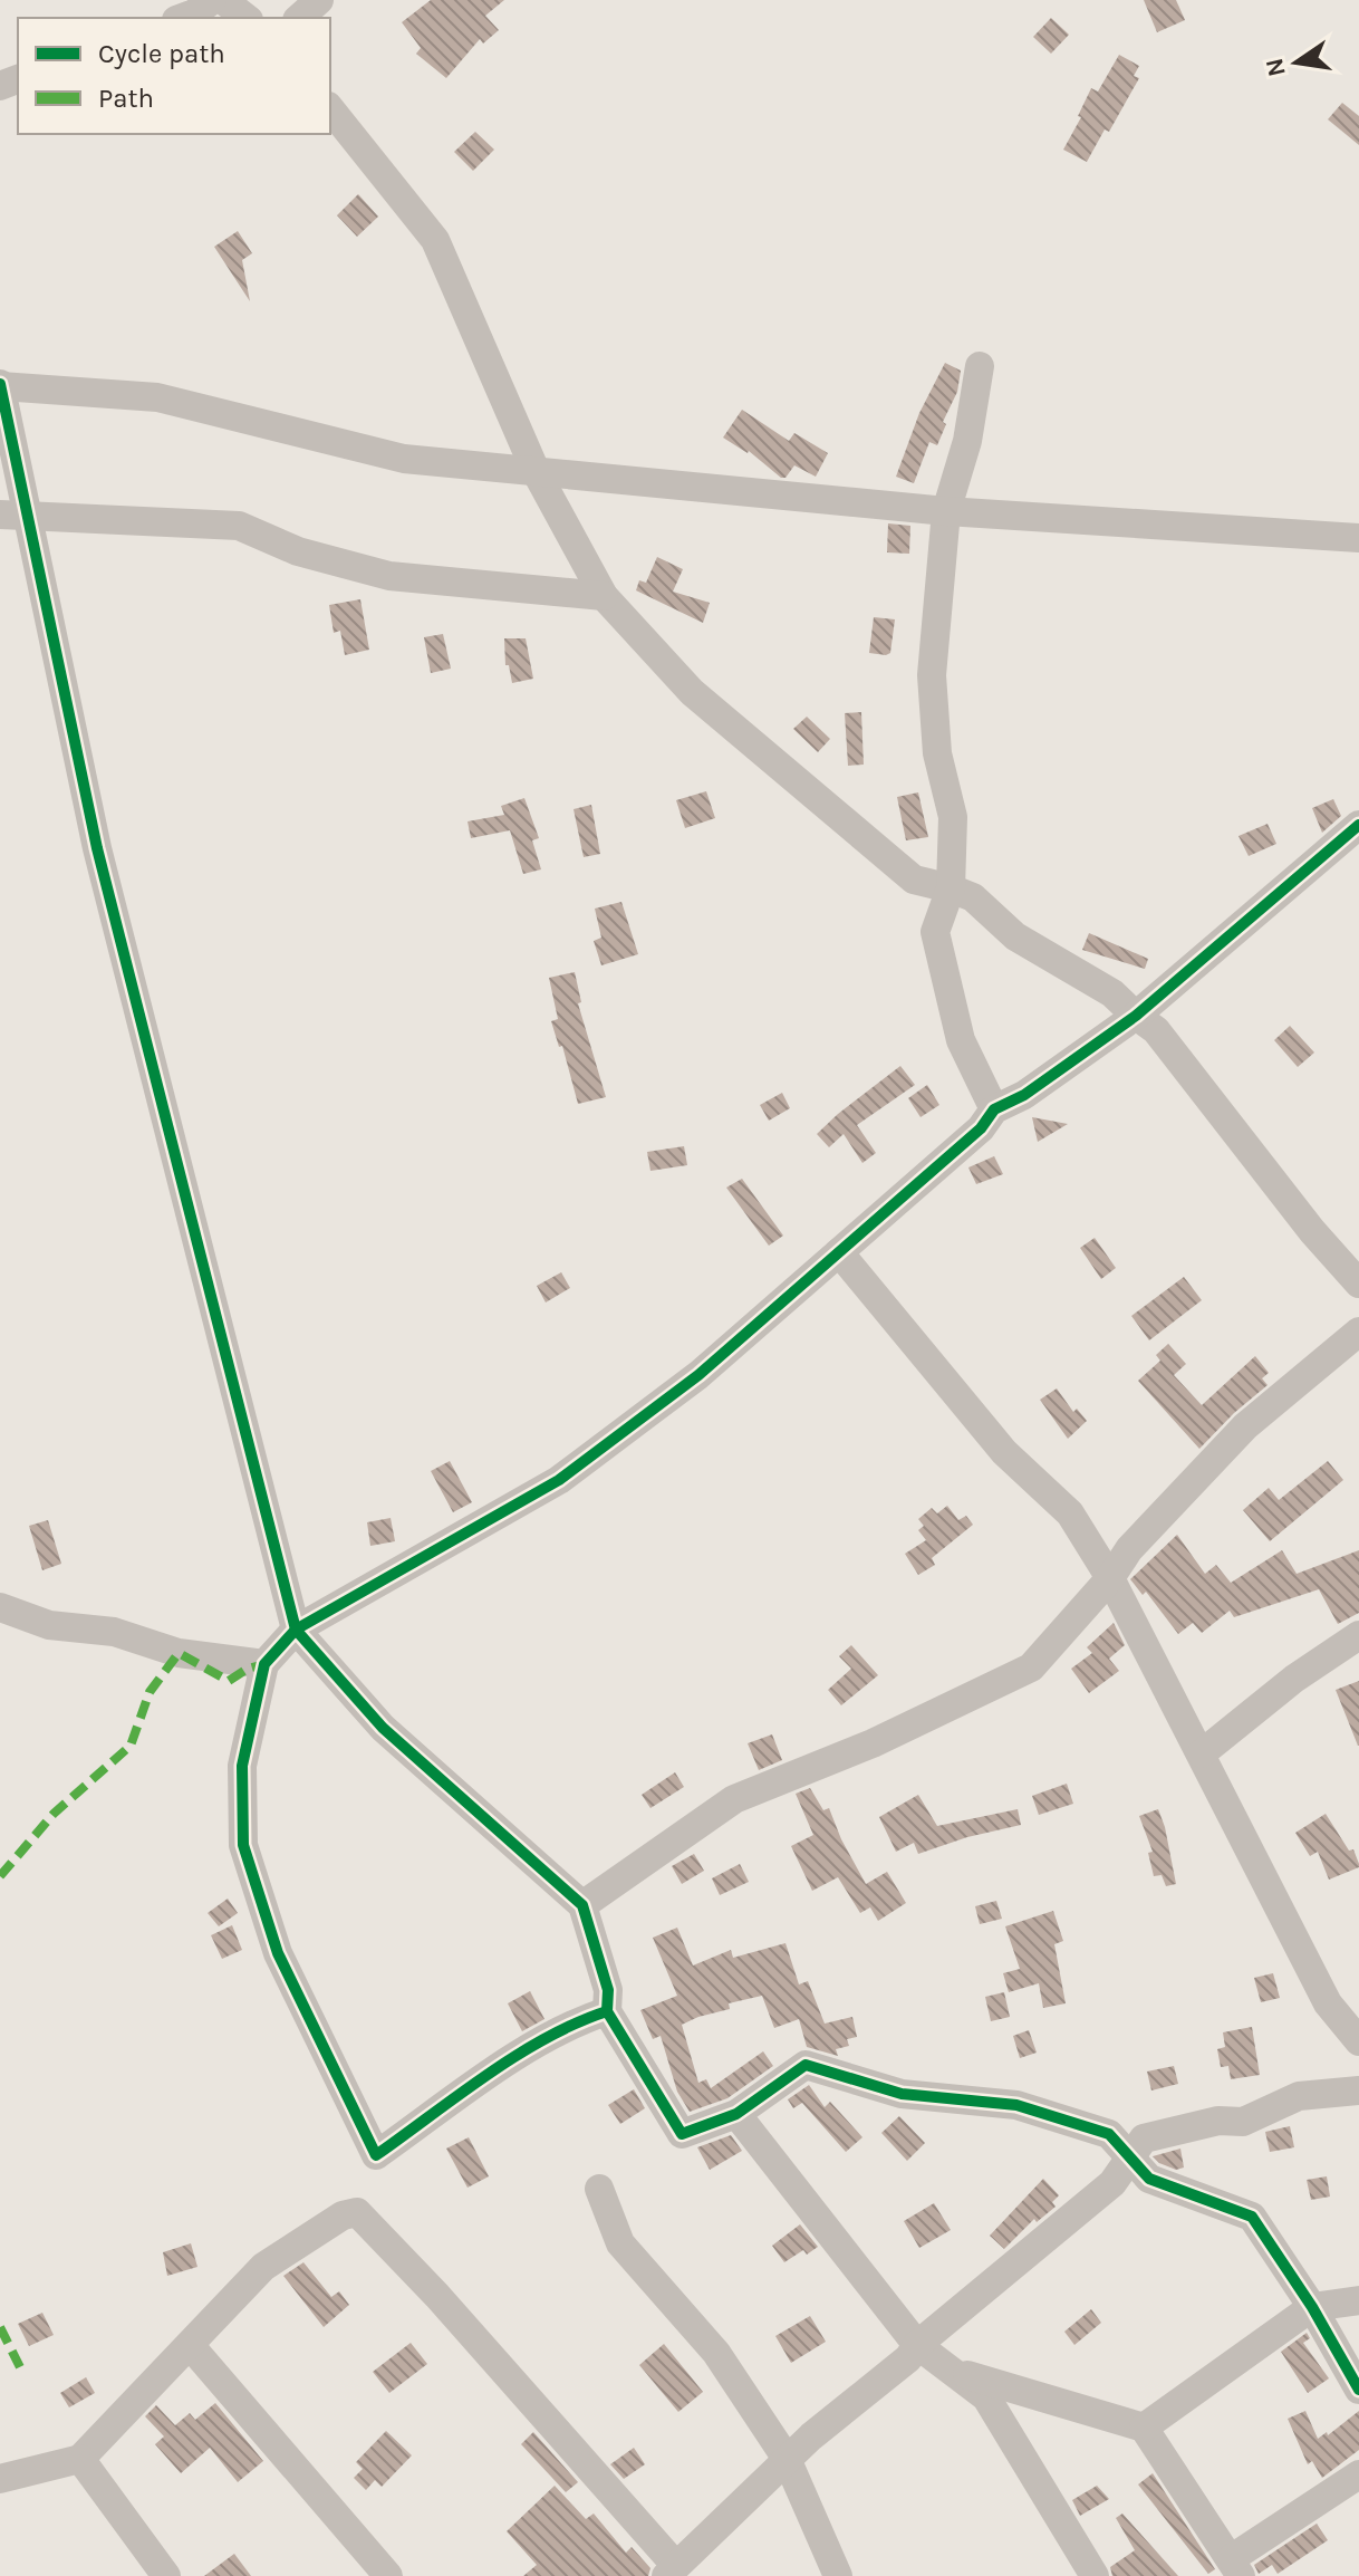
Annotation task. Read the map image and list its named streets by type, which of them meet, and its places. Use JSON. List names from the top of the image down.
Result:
{
  "legend": ["Cycle path", "Path"],
  "north": "left"
}
